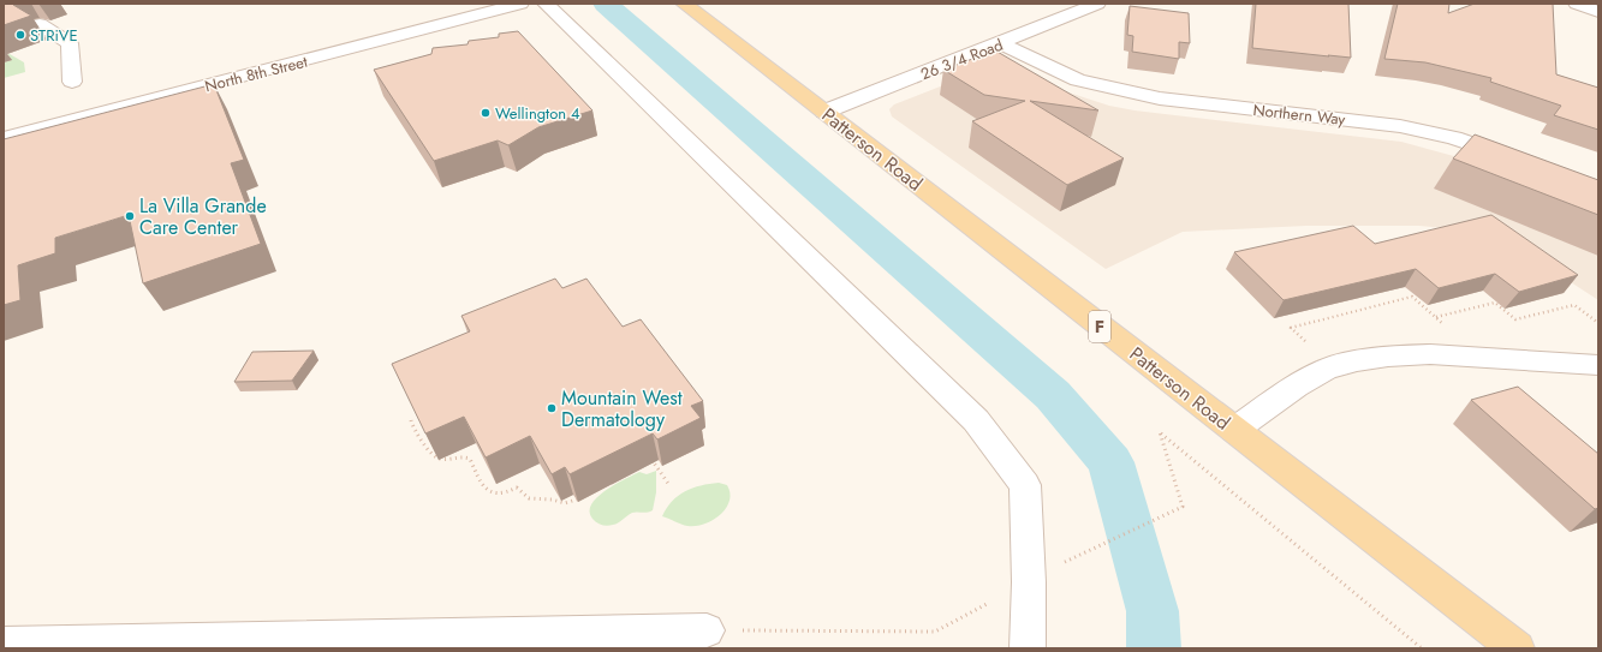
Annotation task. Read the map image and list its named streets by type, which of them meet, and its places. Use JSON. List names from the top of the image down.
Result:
{
  "streets": {
    "main road": ["Patterson Road", "F"],
    "street": ["26 3/4 Road", "North 8th Street", "Northern Way"]
  },
  "crossings": [
    ["26 3/4 Road", "Northern Way"],
    ["26 3/4 Road", "Patterson Road"]
  ],
  "places": [
    "STRiVE",
    "Wellington 4",
    "La Villa Grande Care Center",
    "Mountain West Dermatology"
  ]
}
